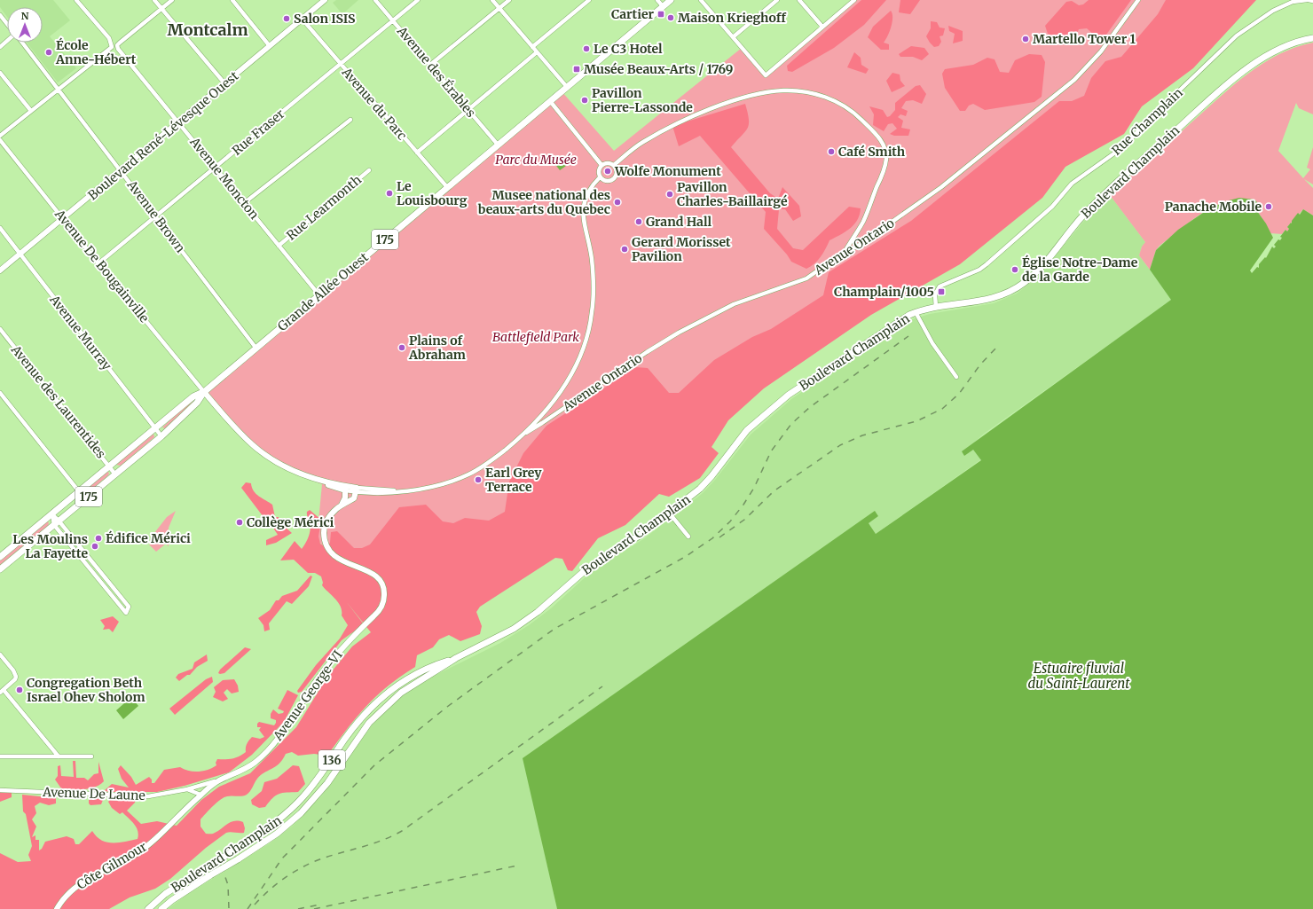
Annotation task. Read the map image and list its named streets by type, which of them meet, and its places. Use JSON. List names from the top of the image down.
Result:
{
  "streets": {
    "main road": [
      "Boulevard Champlain",
      "175",
      "Grande Allée Ouest",
      "136"
    ],
    "street": [
      "Avenue des Érables",
      "Avenue du Parc",
      "Rue Champlain",
      "Rue Fraser",
      "Boulevard René-Lévesque Ouest",
      "Avenue Moncton",
      "Rue Learmonth",
      "Avenue Brown",
      "Avenue Ontario",
      "Avenue De Bougainville",
      "Avenue Murray",
      "Avenue des Laurentides",
      "Avenue George-VI",
      "Avenue De Laune",
      "Côte Gilmour"
    ]
  },
  "crossings": [
    ["Avenue des Érables", "Rue Fraser"],
    ["Avenue des Érables", "Grande Allée Ouest"],
    ["Avenue du Parc", "Rue Fraser"],
    ["Avenue du Parc", "Boulevard René-Lévesque Ouest"],
    ["Avenue du Parc", "Grande Allée Ouest"],
    ["Rue Champlain", "Boulevard Champlain"],
    ["Rue Fraser", "Avenue Moncton"],
    ["Rue Fraser", "Avenue Brown"],
    ["Rue Fraser", "Avenue De Bougainville"],
    ["Boulevard René-Lévesque Ouest", "Avenue Moncton"],
    ["Boulevard René-Lévesque Ouest", "Avenue Brown"],
    ["Boulevard René-Lévesque Ouest", "Avenue De Bougainville"],
    ["Boulevard René-Lévesque Ouest", "Avenue Murray"],
    ["Avenue Moncton", "Rue Learmonth"],
    ["Avenue Moncton", "Grande Allée Ouest"],
    ["Avenue Brown", "Grande Allée Ouest"],
    ["Avenue De Bougainville", "Grande Allée Ouest"],
    ["Grande Allée Ouest", "Avenue Murray"],
    ["Grande Allée Ouest", "Avenue des Laurentides"],
    ["Avenue George-VI", "Avenue De Laune"],
    ["Avenue George-VI", "Côte Gilmour"]
  ],
  "districts": ["Montcalm"],
  "water": ["Estuaire fluvial du Saint-Laurent"],
  "parks": ["Parc du Musée", "Battlefield Park"],
  "places": {
    "transit": ["Cartier", "Musée Beaux-Arts / 1769", "Champlain/1005"],
    "other": [
      "Maison Krieghoff",
      "Salon ISIS",
      "Martello Tower 1",
      "Le C3 Hotel",
      "École Anne-Hébert",
      "Pavillon Pierre-Lassonde",
      "Café Smith",
      "Wolfe Monument",
      "Le Louisbourg",
      "Pavillon Charles-Baillairgé",
      "Musee national des beaux-arts du Quebec",
      "Panache Mobile",
      "Grand Hall",
      "Gerard Morisset Pavilion",
      "Église Notre-Dame de la Garde",
      "Plains of Abraham",
      "Earl Grey Terrace",
      "Collège Mérici",
      "Édifice Mérici",
      "Les Moulins La Fayette",
      "Congregation Beth Israel Ohev Sholom"
    ]
  },
  "north": "top"
}
